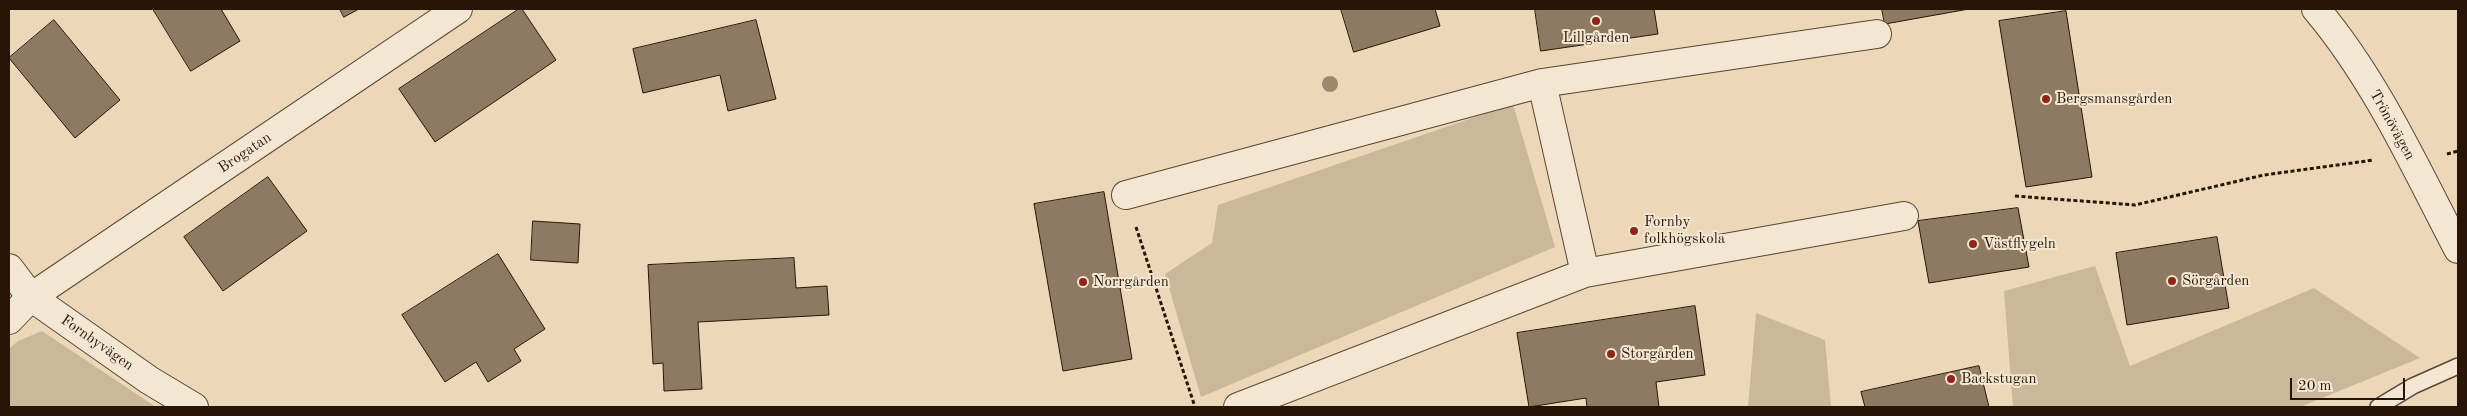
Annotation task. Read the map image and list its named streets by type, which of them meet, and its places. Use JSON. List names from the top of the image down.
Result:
{
  "streets": {
    "street": ["Trönövägen", "Brogatan", "Fornbyvägen"]
  },
  "crossings": [
    ["Brogatan", "Fornbyvägen"]
  ],
  "places": [
    "Lillgården",
    "Bergsmansgården",
    "Fornby folkhögskola",
    "Västflygeln",
    "Sörgården",
    "Norrgården",
    "Storgården",
    "Backstugan"
  ],
  "scale_bar": "20 m"
}
